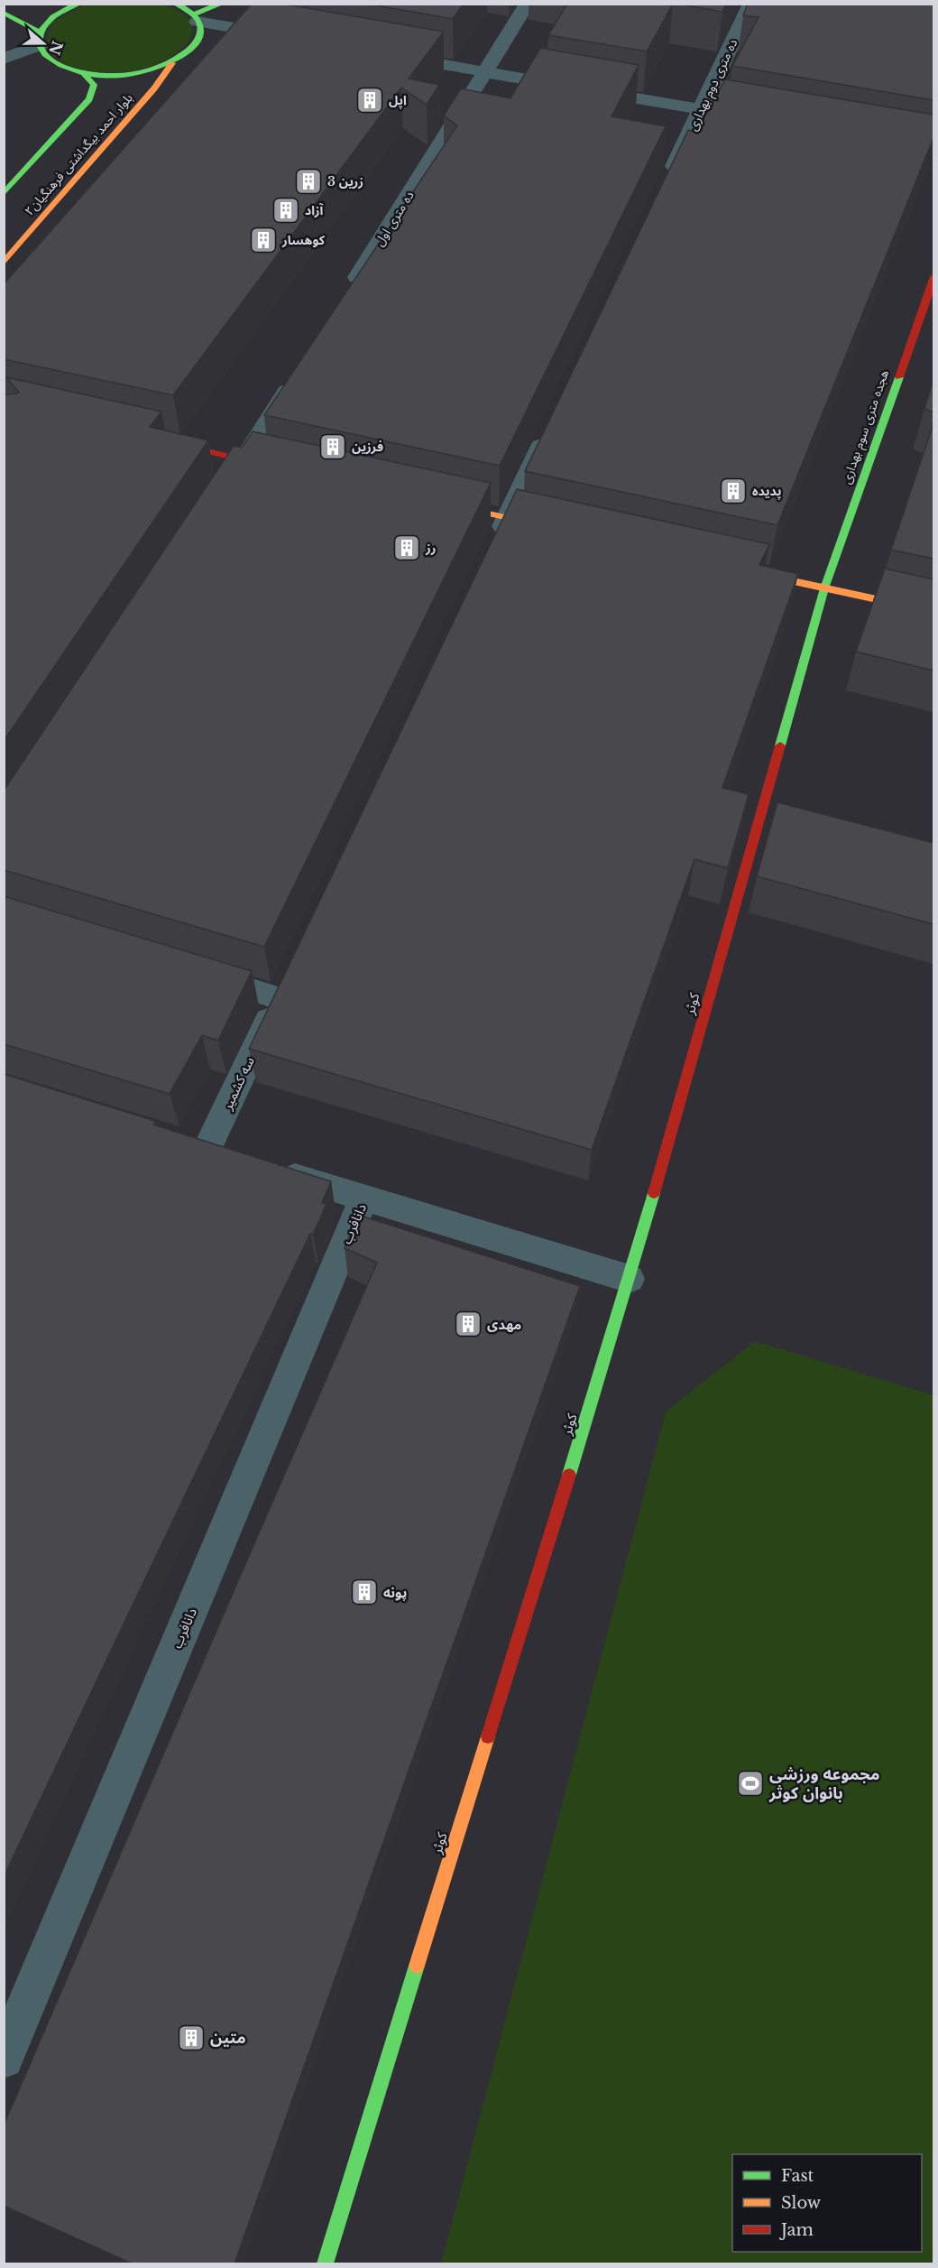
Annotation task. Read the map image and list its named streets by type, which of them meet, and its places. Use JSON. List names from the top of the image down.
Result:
{
  "streets": {
    "street": [
      "ده متری دوم بهداری",
      "بلوار احمد بیگداشتی فرهنگیان۲",
      "ده متری اول",
      "هجده متری سوم بهداری",
      "کوثر",
      "سه کشمیر",
      "دانافرب"
    ]
  },
  "crossings": [
    ["هجده متری سوم بهداری", "کوثر"]
  ],
  "places": {
    "building": [
      "اپل",
      "زرین 3",
      "آزاد",
      "کوهسار",
      "فرزین",
      "پدیده",
      "رز",
      "مهدی",
      "پونه",
      "متین"
    ],
    "sports": ["مجموعه ورزشی بانوان کوثر"]
  },
  "legend": ["Fast", "Slow", "Jam"],
  "north": "right"
}
